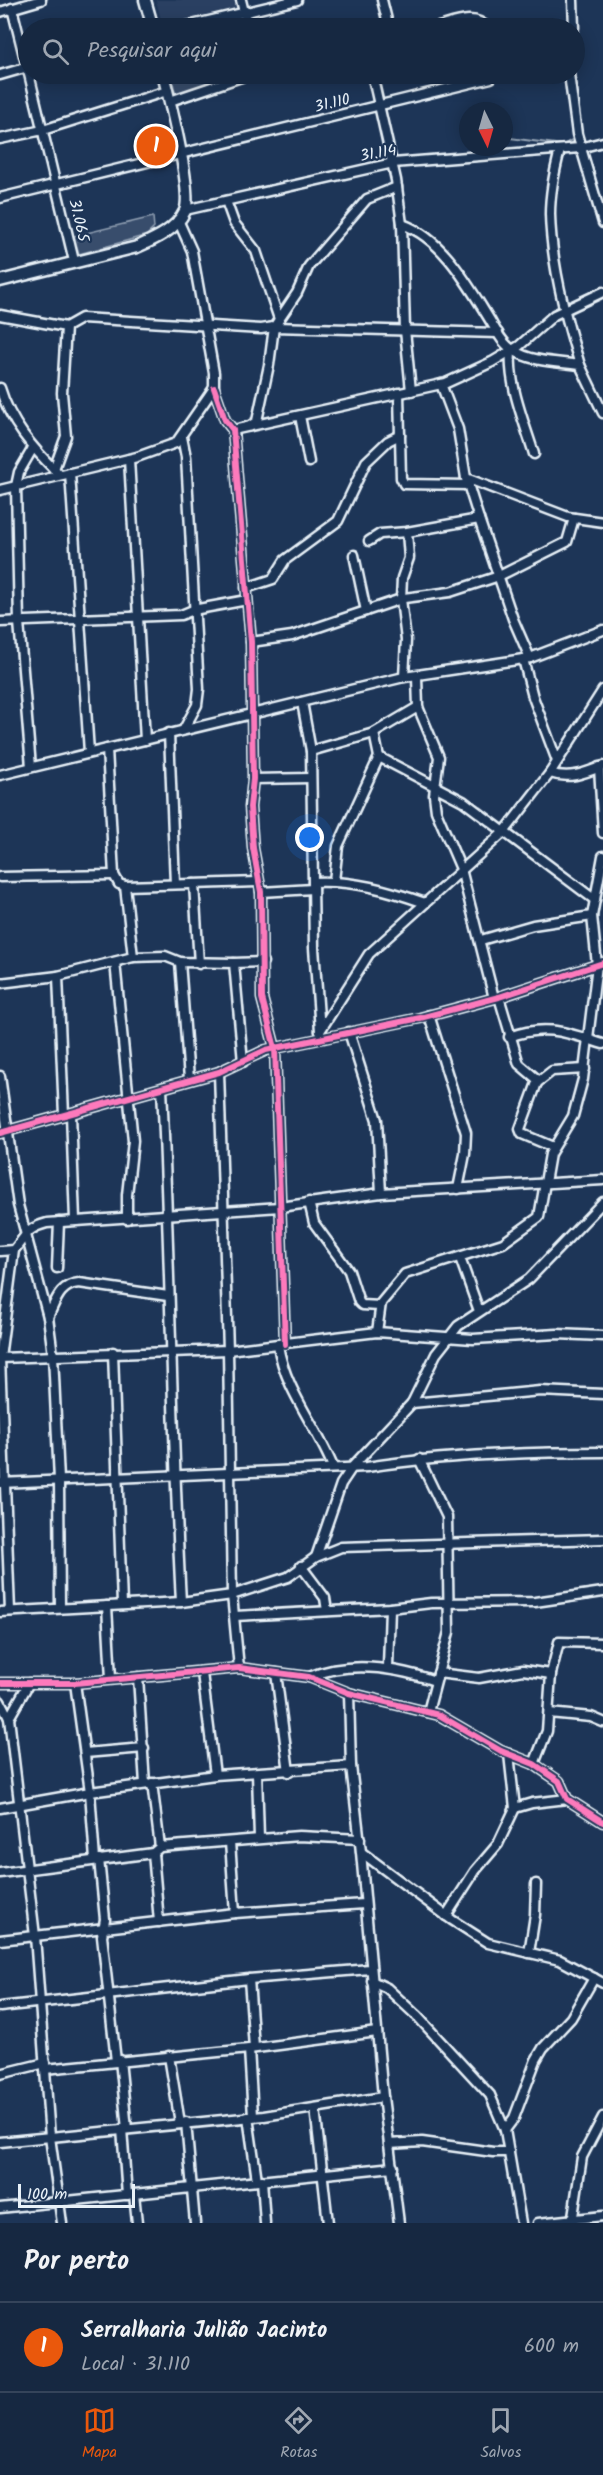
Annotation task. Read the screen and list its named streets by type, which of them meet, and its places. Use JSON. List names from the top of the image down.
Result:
{
  "streets": {
    "street": ["31.110", "31.114", "31.065"]
  },
  "crossings": [
    ["31.110", "31.065"]
  ],
  "scale_bar": "100 m",
  "north": "bottom",
  "page": {
    "search": "Pesquisar aqui",
    "pins": "1",
    "scale": "100 m",
    "heading": "Por perto",
    "list": [
      {
        "mark": "1",
        "name": "Serralharia Julião Jacinto",
        "note": "Local · 31.110",
        "value": "600 m"
      }
    ],
    "nav": ["Mapa", "Rotas", "Salvos"]
  }
}
